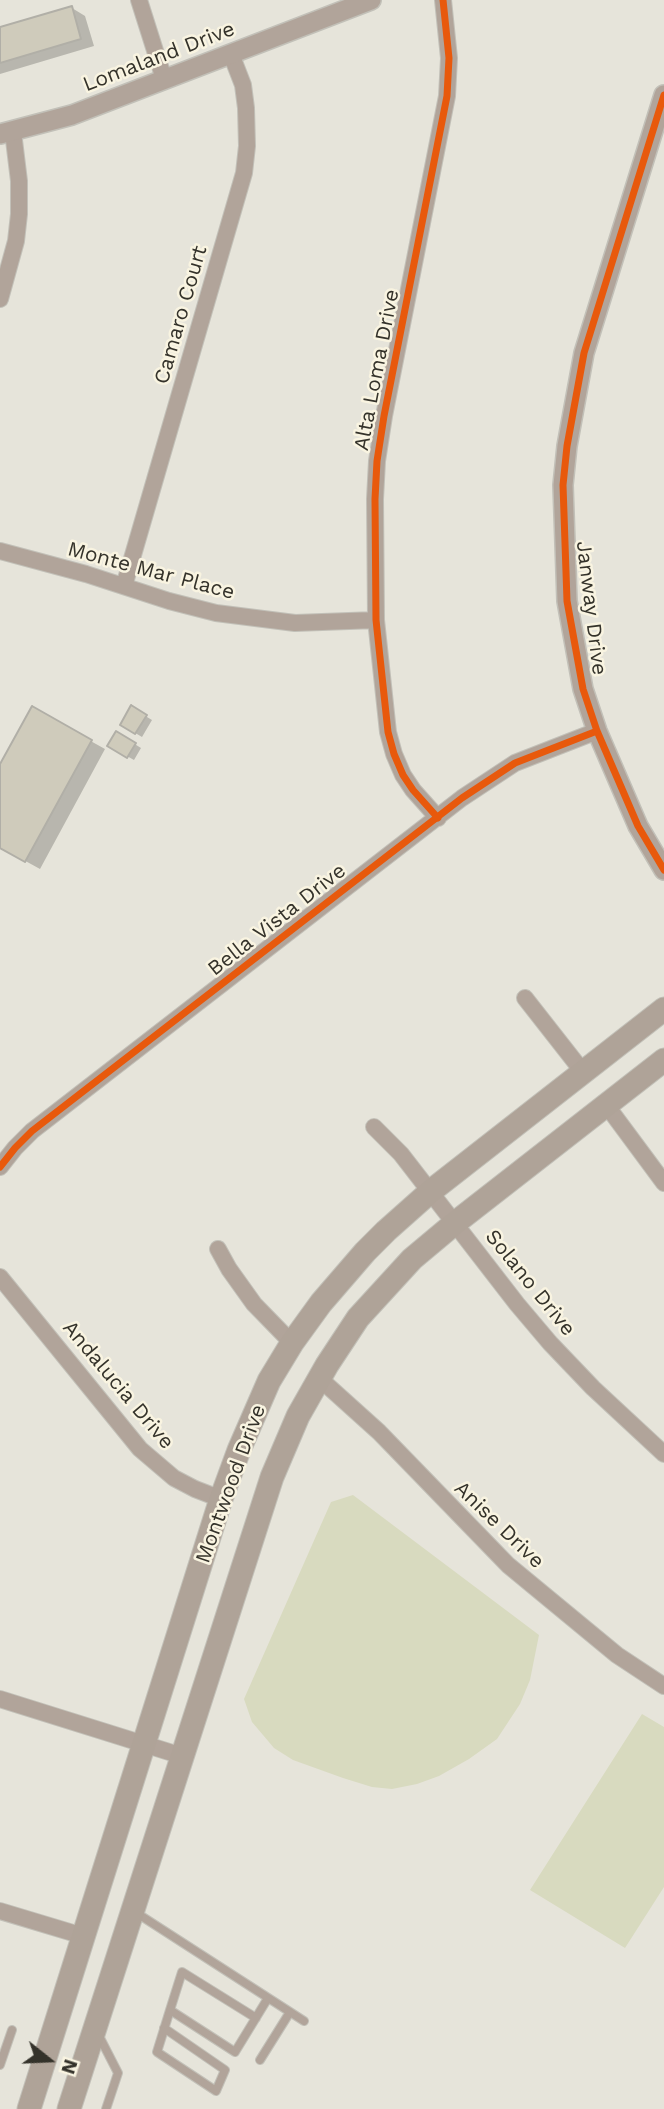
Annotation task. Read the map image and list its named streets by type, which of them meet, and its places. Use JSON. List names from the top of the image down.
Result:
{
  "streets": {
    "main road": ["Montwood Drive"],
    "street": [
      "Lomaland Drive",
      "Camaro Court",
      "Alta Loma Drive",
      "Monte Mar Place",
      "Janway Drive",
      "Bella Vista Drive",
      "Solano Drive",
      "Andalucia Drive",
      "Anise Drive"
    ]
  },
  "crossings": [
    ["Lomaland Drive", "Camaro Court"],
    ["Camaro Court", "Monte Mar Place"],
    ["Alta Loma Drive", "Monte Mar Place"],
    ["Alta Loma Drive", "Bella Vista Drive"],
    ["Janway Drive", "Bella Vista Drive"],
    ["Solano Drive", "Montwood Drive"],
    ["Andalucia Drive", "Montwood Drive"],
    ["Montwood Drive", "Anise Drive"]
  ],
  "north": "right"
}
